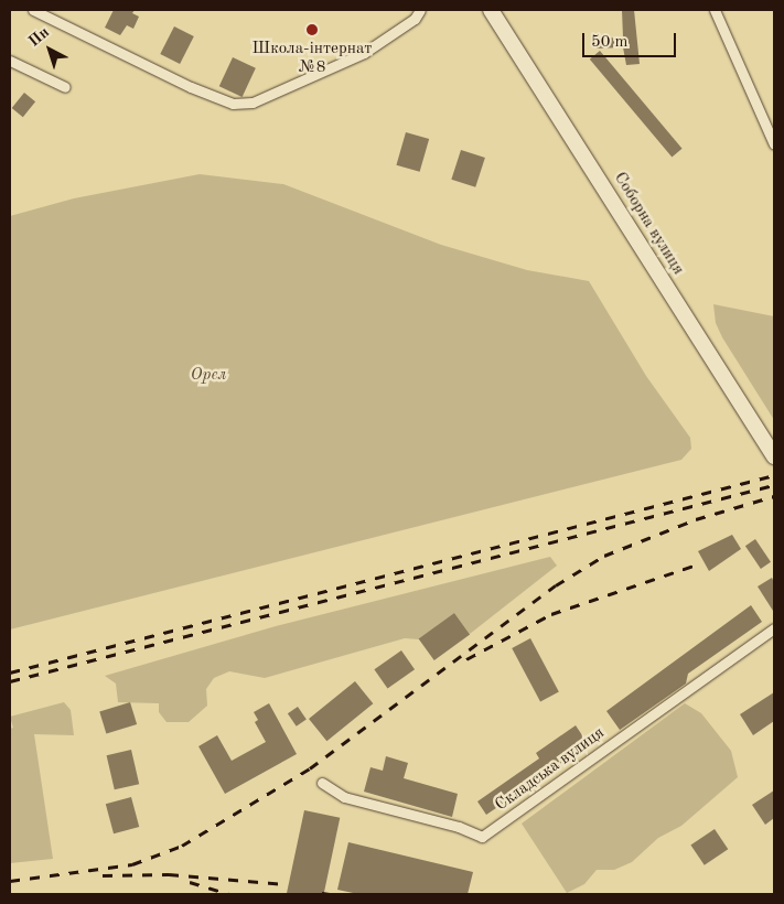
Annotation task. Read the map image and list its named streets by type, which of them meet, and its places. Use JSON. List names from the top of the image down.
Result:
{
  "streets": {
    "main road": ["Соборна вулиця"],
    "street": ["Складська вулиця"]
  },
  "parks": ["Орел"],
  "places": ["Школа-інтернат №8"],
  "scale_bar": "50 m",
  "north": "top left"
}
